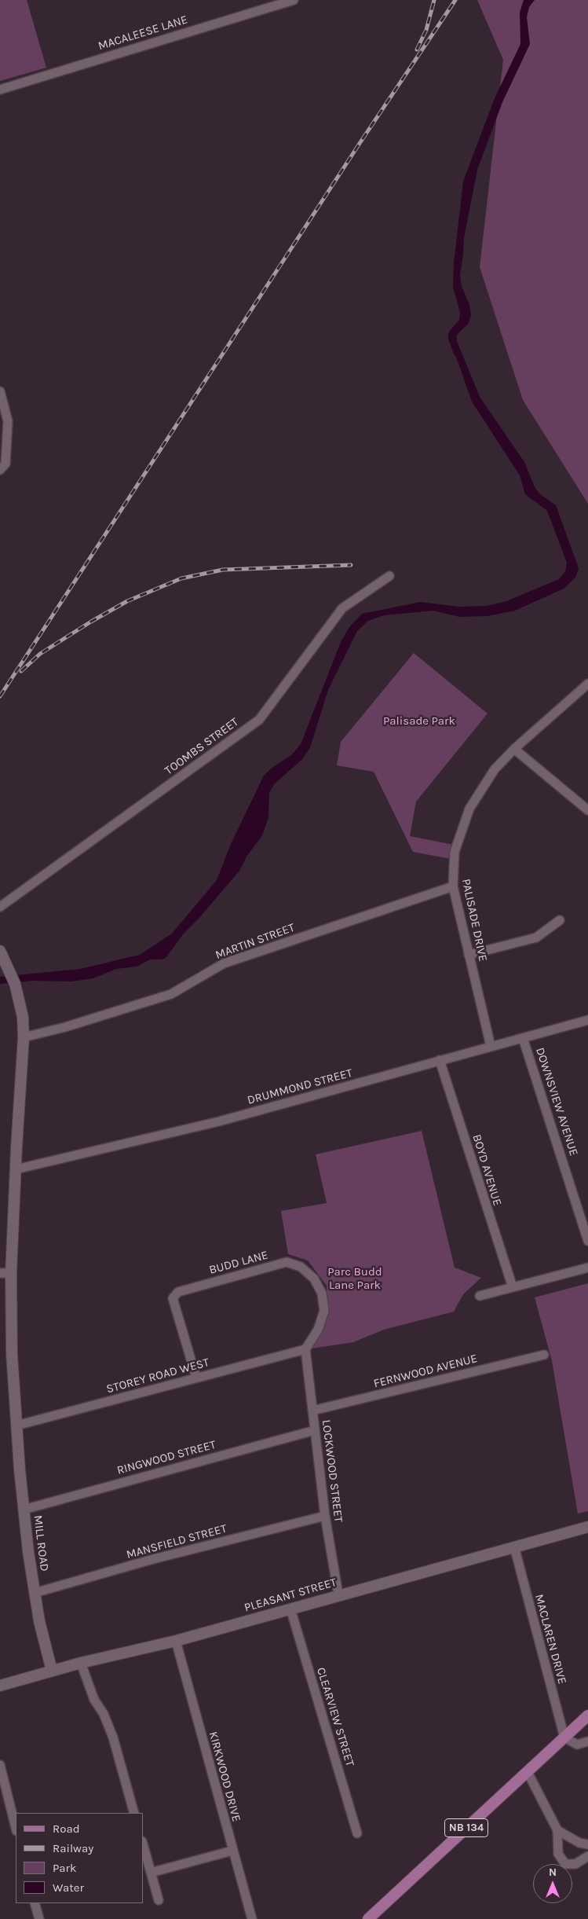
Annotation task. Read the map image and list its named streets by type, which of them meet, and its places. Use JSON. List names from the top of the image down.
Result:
{
  "streets": {
    "main road": ["NB 134"],
    "street": [
      "MACALEESE LANE",
      "TOOMBS STREET",
      "PALISADE DRIVE",
      "MARTIN STREET",
      "DRUMMOND STREET",
      "DOWNSVIEW AVENUE",
      "BOYD AVENUE",
      "BUDD LANE",
      "FERNWOOD AVENUE",
      "STOREY ROAD WEST",
      "RINGWOOD STREET",
      "LOCKWOOD STREET",
      "MANSFIELD STREET",
      "MILL ROAD",
      "PLEASANT STREET",
      "MACLAREN DRIVE",
      "CLEARVIEW STREET",
      "KIRKWOOD DRIVE"
    ]
  },
  "crossings": [
    ["PALISADE DRIVE", "MARTIN STREET"],
    ["PALISADE DRIVE", "DRUMMOND STREET"],
    ["MARTIN STREET", "MILL ROAD"],
    ["DRUMMOND STREET", "DOWNSVIEW AVENUE"],
    ["DRUMMOND STREET", "BOYD AVENUE"],
    ["DRUMMOND STREET", "MILL ROAD"],
    ["BUDD LANE", "STOREY ROAD WEST"],
    ["BUDD LANE", "LOCKWOOD STREET"],
    ["FERNWOOD AVENUE", "LOCKWOOD STREET"],
    ["STOREY ROAD WEST", "LOCKWOOD STREET"],
    ["STOREY ROAD WEST", "MILL ROAD"],
    ["RINGWOOD STREET", "LOCKWOOD STREET"],
    ["RINGWOOD STREET", "MILL ROAD"],
    ["LOCKWOOD STREET", "MANSFIELD STREET"],
    ["LOCKWOOD STREET", "PLEASANT STREET"],
    ["MANSFIELD STREET", "MILL ROAD"],
    ["MILL ROAD", "PLEASANT STREET"],
    ["PLEASANT STREET", "MACLAREN DRIVE"],
    ["PLEASANT STREET", "CLEARVIEW STREET"],
    ["PLEASANT STREET", "KIRKWOOD DRIVE"],
    ["MACLAREN DRIVE", "NB 134"]
  ],
  "parks": ["Palisade Park", "Parc Budd Lane Park"],
  "legend": [
    "Road",
    "Railway",
    "Park",
    "Water"
  ],
  "north": "top"
}
